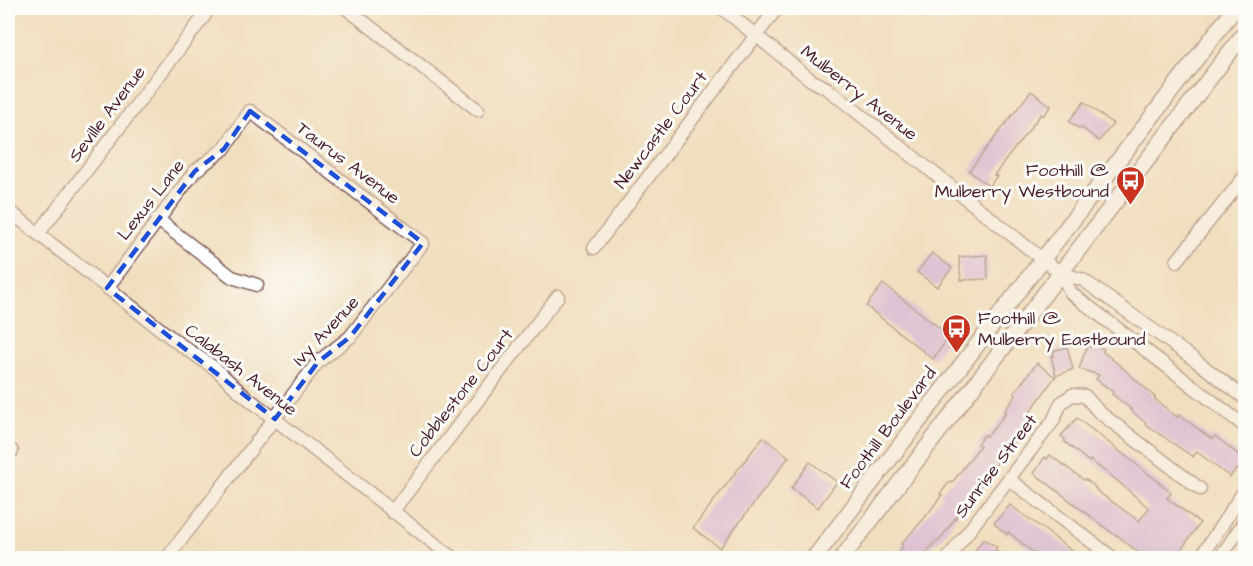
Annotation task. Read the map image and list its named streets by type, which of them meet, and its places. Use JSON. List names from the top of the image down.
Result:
{
  "streets": {
    "main road": ["Foothill Boulevard"],
    "street": [
      "Mulberry Avenue",
      "Seville Avenue",
      "Newcastle Court",
      "Taurus Avenue",
      "Lexus Lane",
      "Ivy Avenue",
      "Calabash Avenue",
      "Cobblestone Court",
      "Sunrise Street"
    ]
  },
  "crossings": [
    ["Mulberry Avenue", "Newcastle Court"],
    ["Mulberry Avenue", "Foothill Boulevard"],
    ["Seville Avenue", "Calabash Avenue"],
    ["Taurus Avenue", "Lexus Lane"],
    ["Taurus Avenue", "Ivy Avenue"],
    ["Lexus Lane", "Calabash Avenue"],
    ["Ivy Avenue", "Calabash Avenue"],
    ["Calabash Avenue", "Cobblestone Court"]
  ],
  "places": {
    "bus stop": ["Foothill @ Mulberry Westbound", "Foothill @ Mulberry Eastbound"]
  }
}
